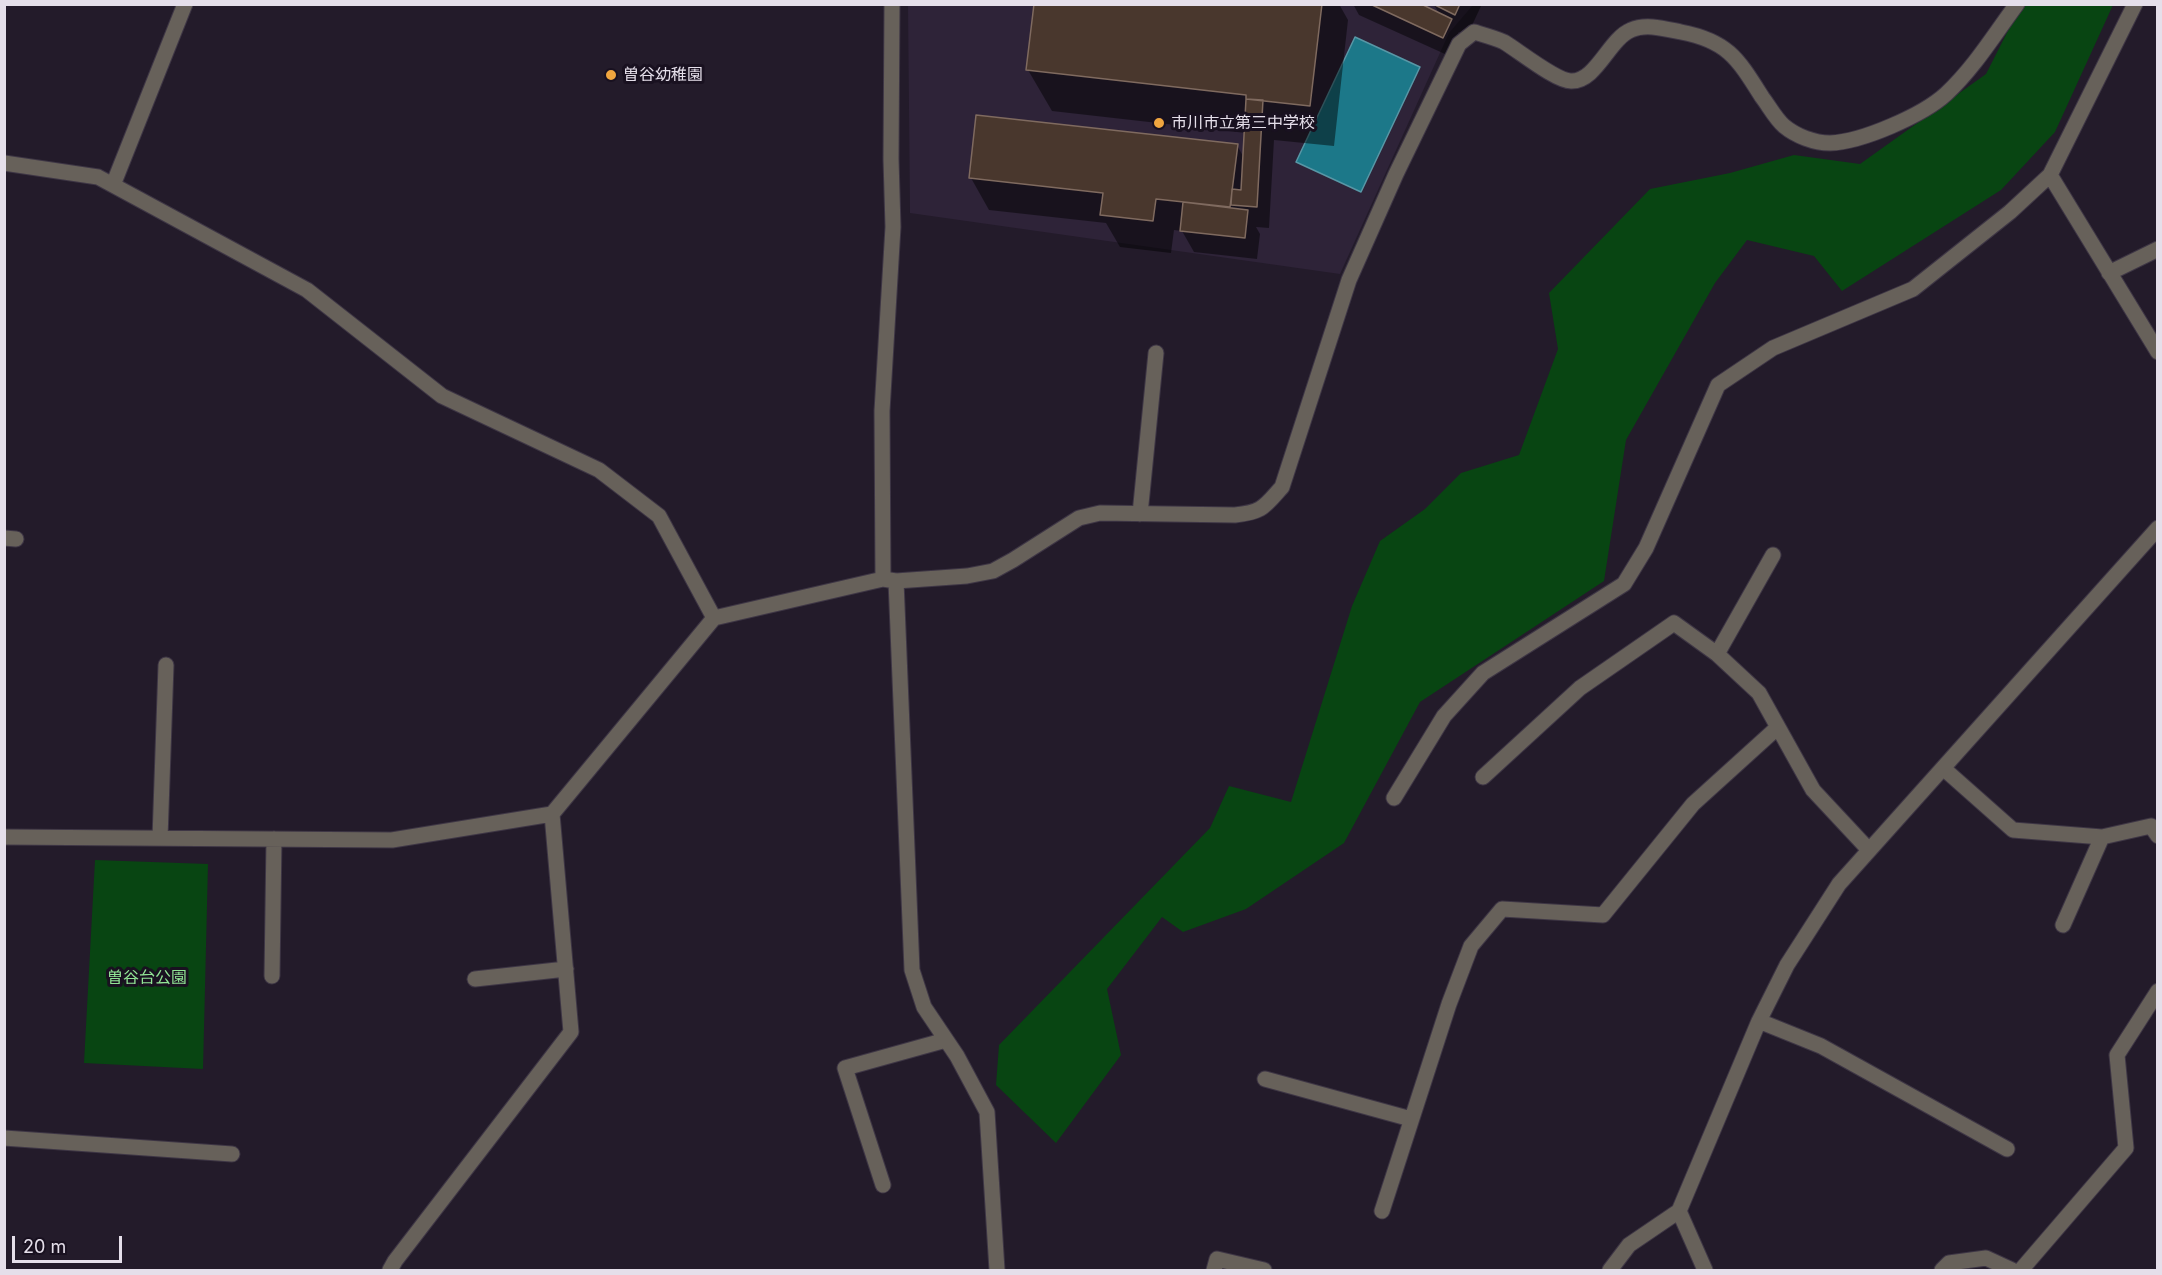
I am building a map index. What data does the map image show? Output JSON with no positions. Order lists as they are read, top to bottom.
{
  "parks": ["曽谷台公園"],
  "places": ["曽谷幼稚園", "市川市立第三中学校"],
  "scale_bar": "20 m"
}
